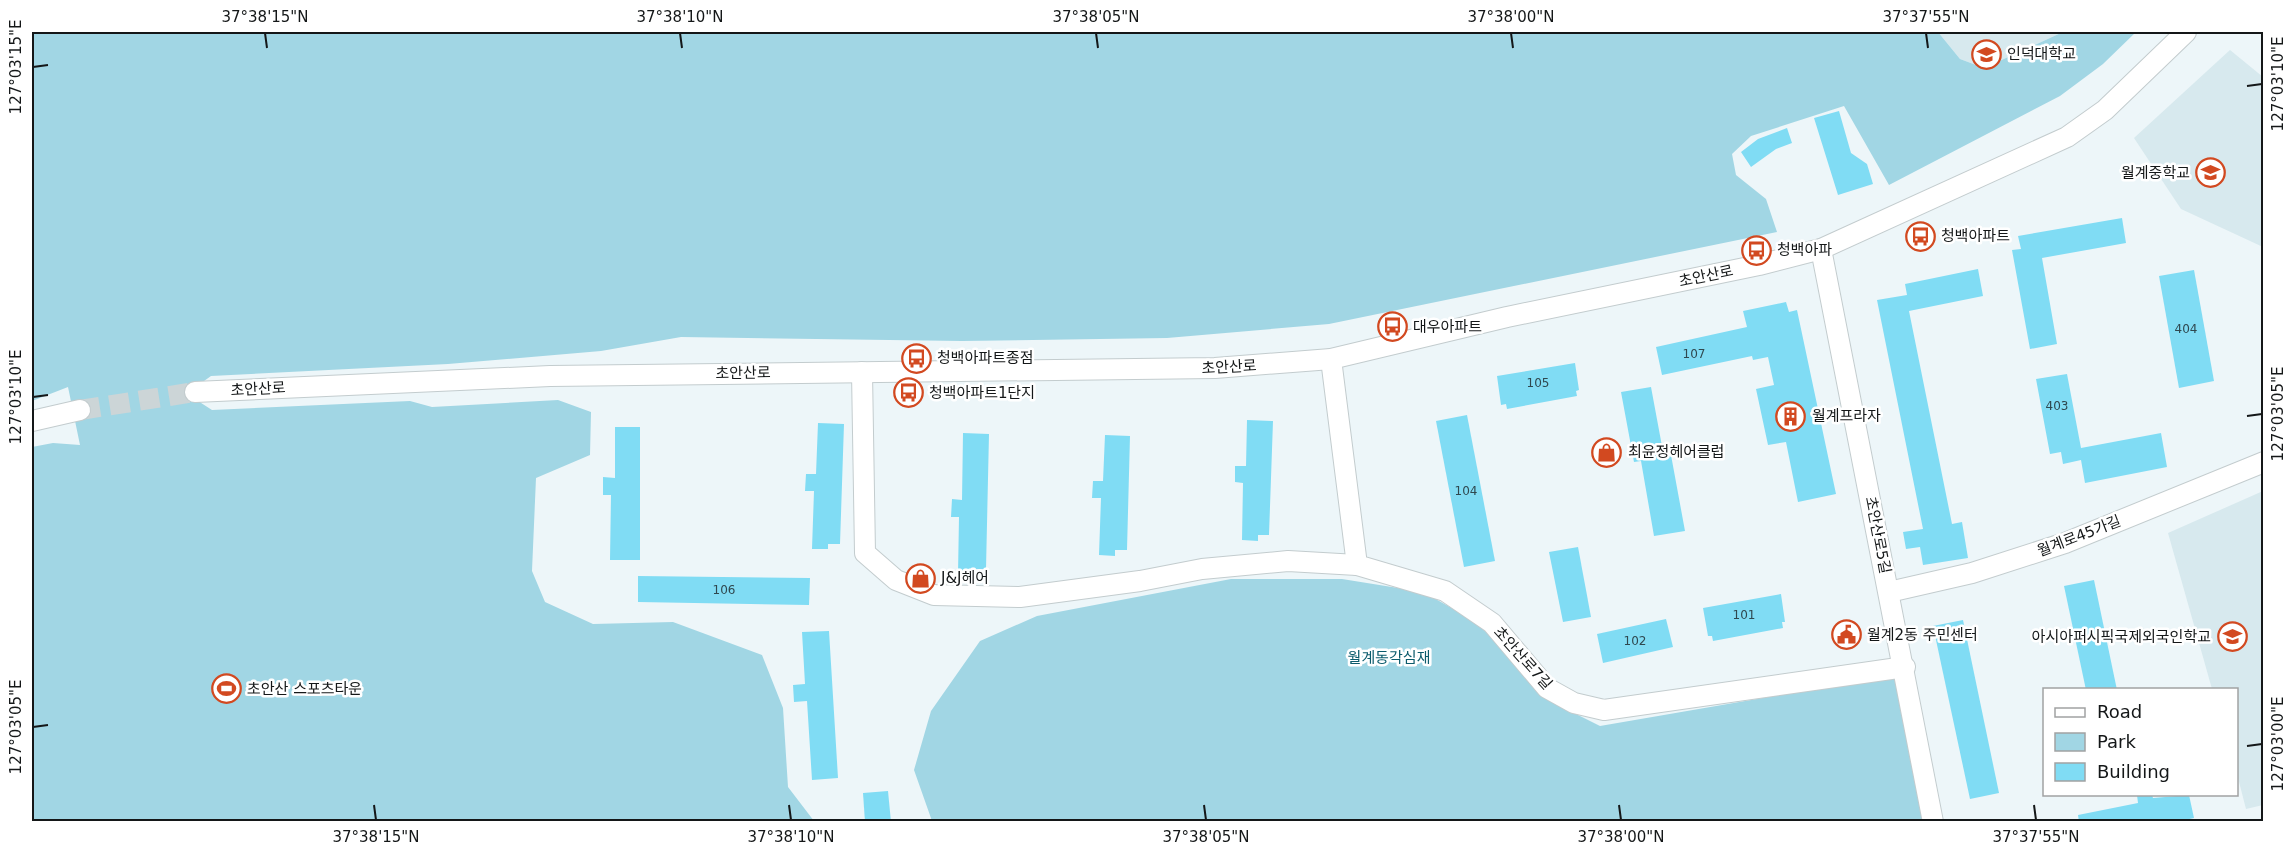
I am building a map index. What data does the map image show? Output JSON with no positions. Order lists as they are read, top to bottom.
{
  "streets": {
    "street": [
      "초안산로",
      "초안산로5길",
      "월계로45가길",
      "초안산로7길"
    ]
  },
  "crossings": [
    ["초안산로", "초안산로5길"],
    ["초안산로", "초안산로7길"],
    ["초안산로5길", "월계로45가길"],
    ["초안산로5길", "초안산로7길"]
  ],
  "parks": ["월계동각심재"],
  "places": {
    "school or university": ["인덕대학교", "월계중학교", "아시아퍼시픽국제외국인학교"],
    "bus stop": [
      "청백아파트",
      "청백아파",
      "대우아파트",
      "청백아파트종점",
      "청백아파트1단지"
    ],
    "building": ["월계프라자"],
    "shop": ["최윤정헤어클럽", "J&J헤어"],
    "public building": ["월계2동 주민센터"],
    "sports": ["초안산 스포츠타운"]
  },
  "house_numbers": [
    "404",
    "107",
    "105",
    "403",
    "104",
    "106",
    "101",
    "102"
  ],
  "legend": ["Road", "Park", "Building"],
  "coordinates": [
    "37°38'15\"N",
    "37°38'10\"N",
    "37°38'05\"N",
    "37°38'00\"N",
    "37°37'55\"N",
    "127°03'15\"E",
    "127°03'10\"E",
    "127°03'05\"E",
    "127°03'00\"E"
  ]
}
